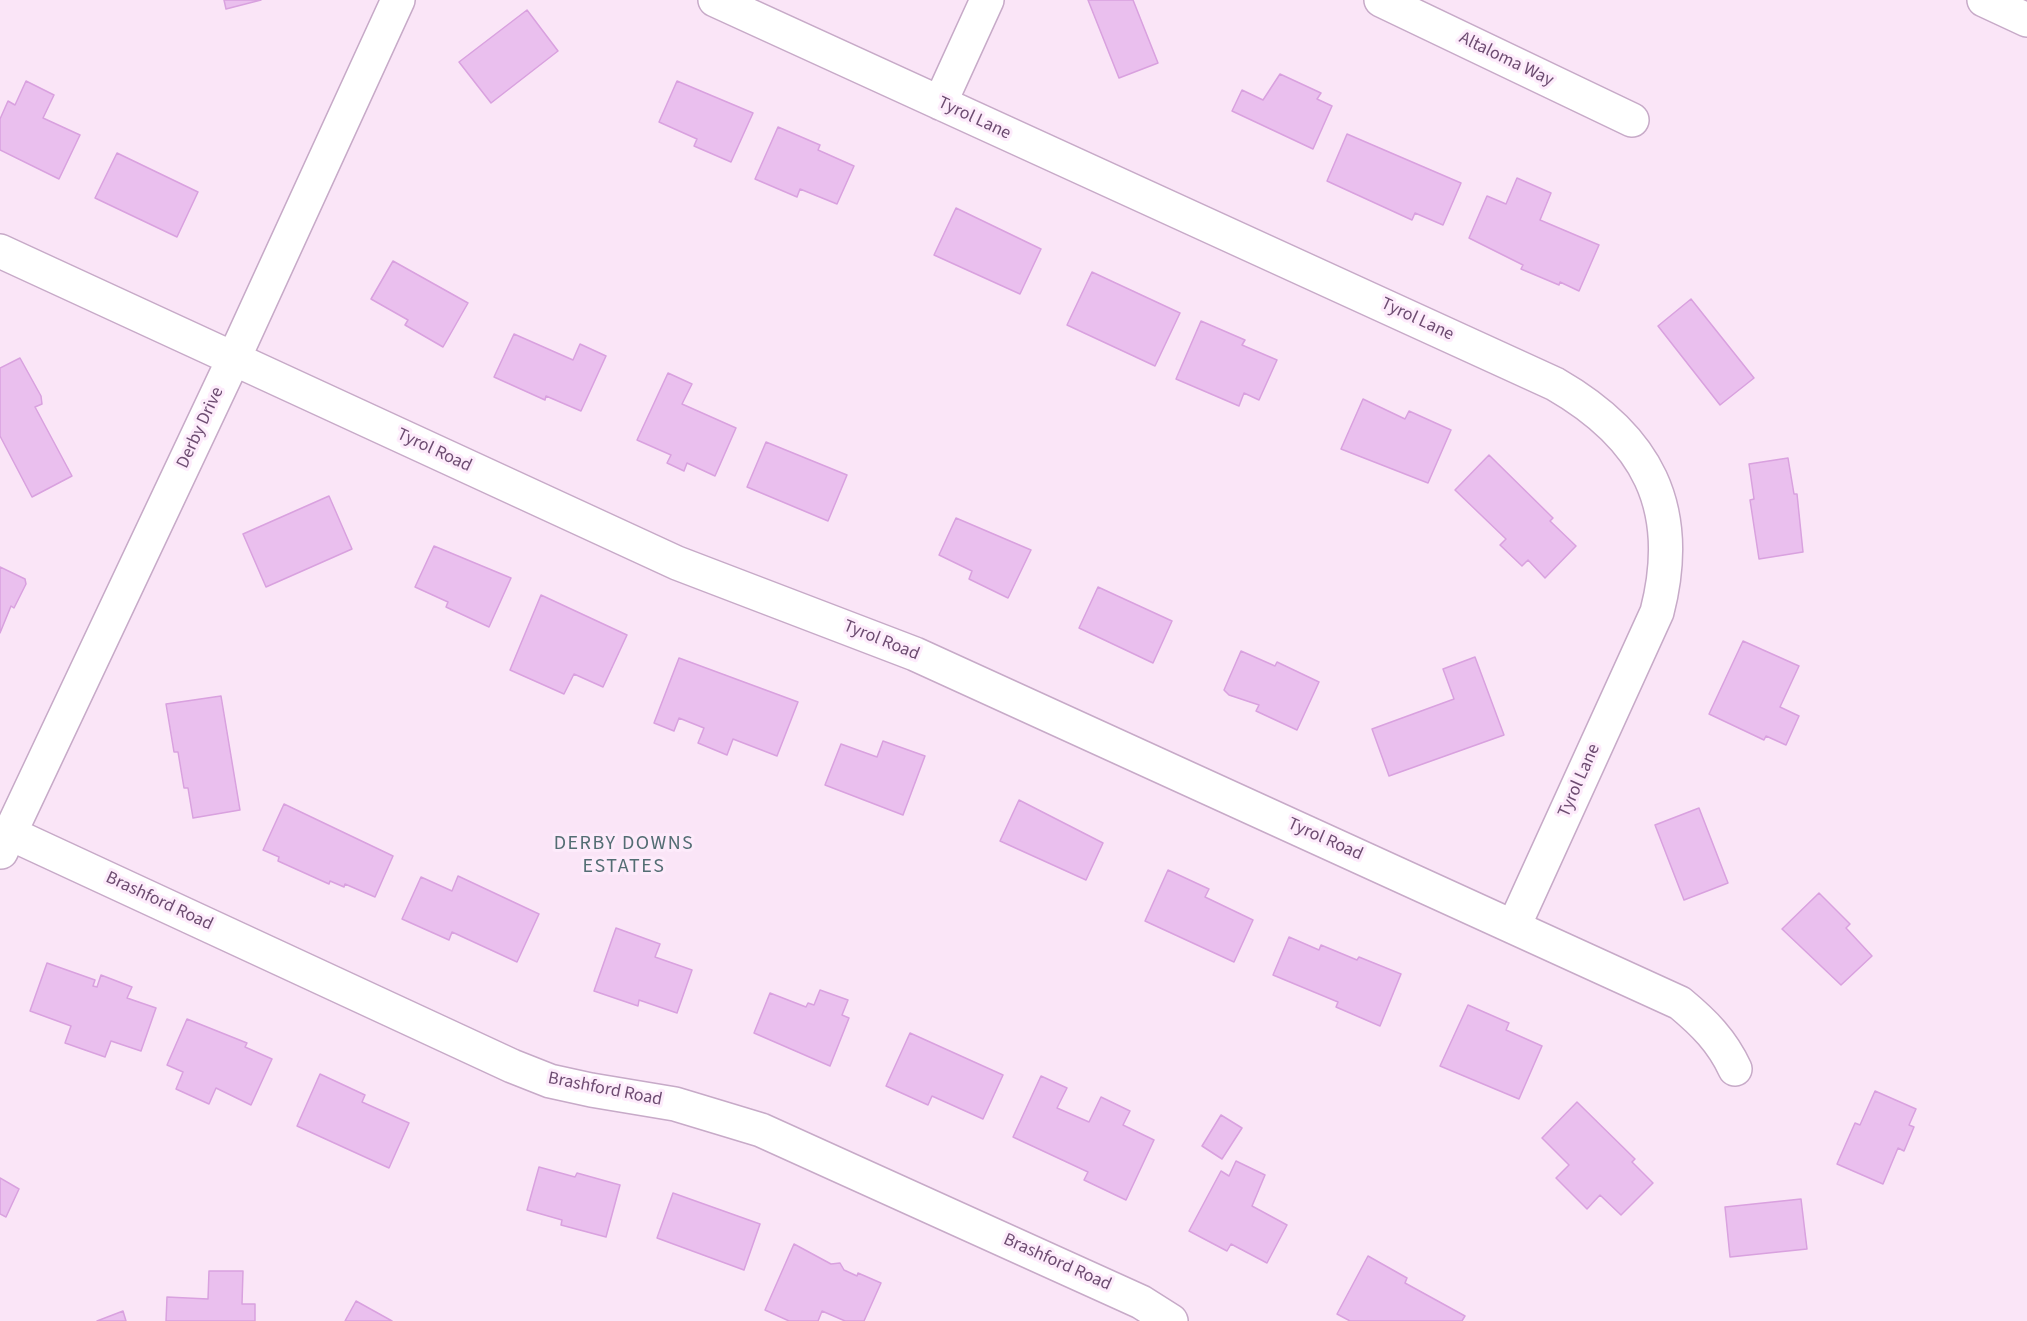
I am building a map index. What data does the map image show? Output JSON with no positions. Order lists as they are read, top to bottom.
{
  "streets": {
    "street": [
      "Altaloma Way",
      "Tyrol Lane",
      "Derby Drive",
      "Tyrol Road",
      "Brashford Road"
    ]
  },
  "crossings": [
    ["Tyrol Lane", "Tyrol Road"],
    ["Derby Drive", "Tyrol Road"],
    ["Derby Drive", "Brashford Road"]
  ],
  "districts": ["DERBY DOWNS ESTATES"]
}
